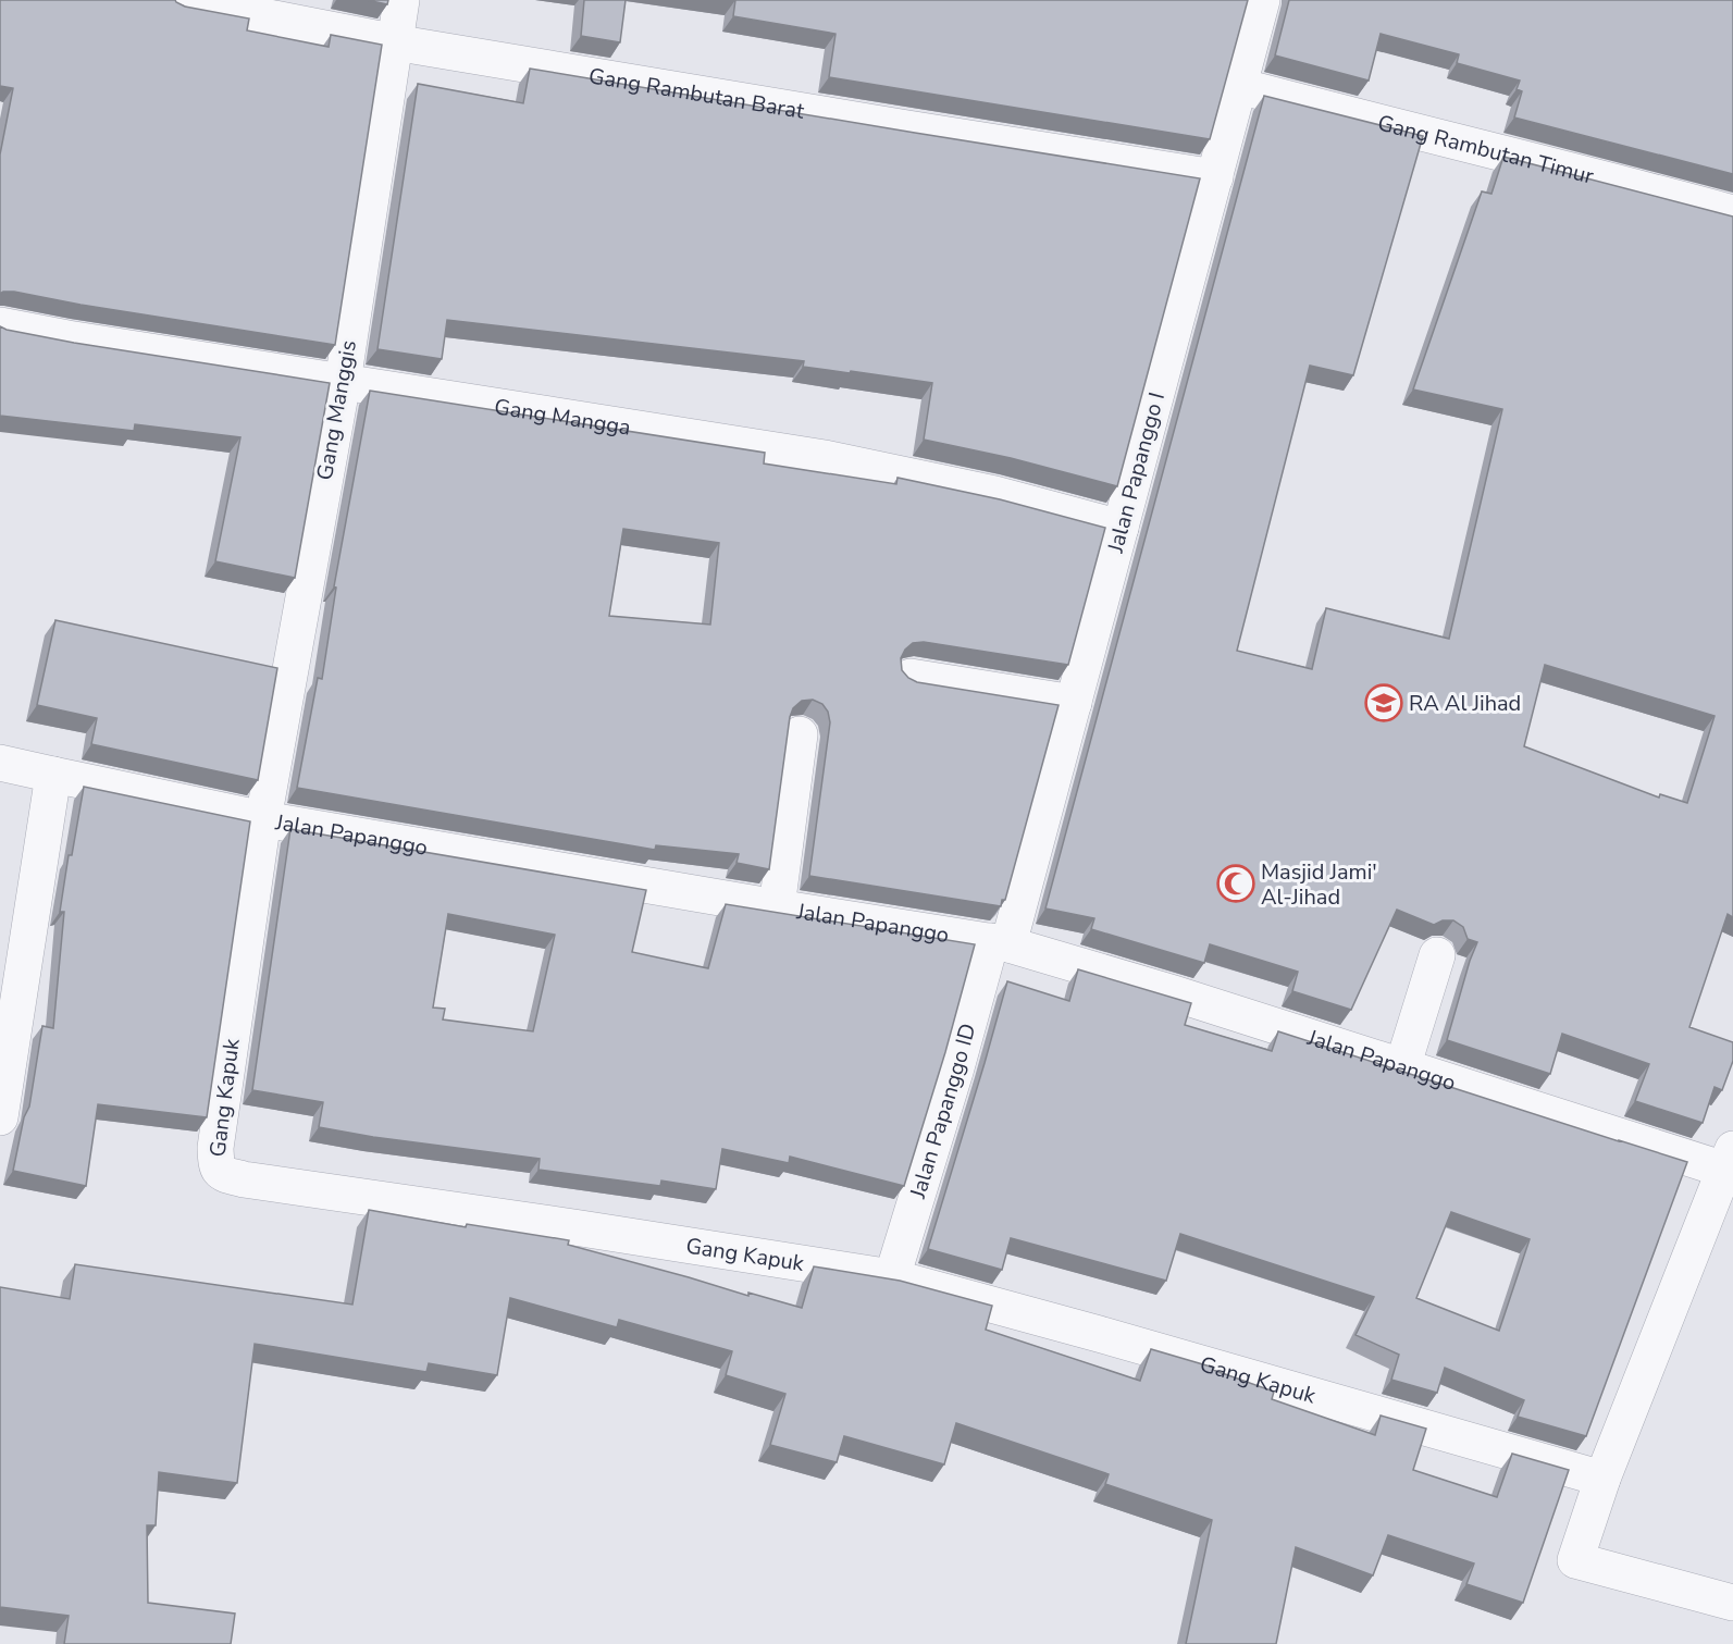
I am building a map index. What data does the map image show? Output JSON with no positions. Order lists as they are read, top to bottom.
{
  "streets": {
    "street": [
      "Gang Rambutan Barat",
      "Gang Rambutan Timur",
      "Gang Manggis",
      "Gang Mangga",
      "Jalan Papanggo I",
      "Jalan Papanggo",
      "Gang Kapuk",
      "Jalan Papanggo ID"
    ]
  },
  "crossings": [
    ["Gang Rambutan Barat", "Gang Manggis"],
    ["Gang Rambutan Barat", "Jalan Papanggo I"],
    ["Gang Rambutan Timur", "Jalan Papanggo I"],
    ["Gang Manggis", "Gang Mangga"],
    ["Gang Manggis", "Jalan Papanggo"],
    ["Gang Manggis", "Gang Kapuk"],
    ["Gang Mangga", "Jalan Papanggo I"],
    ["Jalan Papanggo I", "Jalan Papanggo"],
    ["Jalan Papanggo I", "Jalan Papanggo ID"],
    ["Jalan Papanggo", "Gang Kapuk"],
    ["Jalan Papanggo", "Jalan Papanggo ID"],
    ["Gang Kapuk", "Jalan Papanggo ID"]
  ],
  "places": {
    "school or university": ["RA Al Jihad"],
    "mosque": ["Masjid Jami' Al-Jihad"]
  }
}
